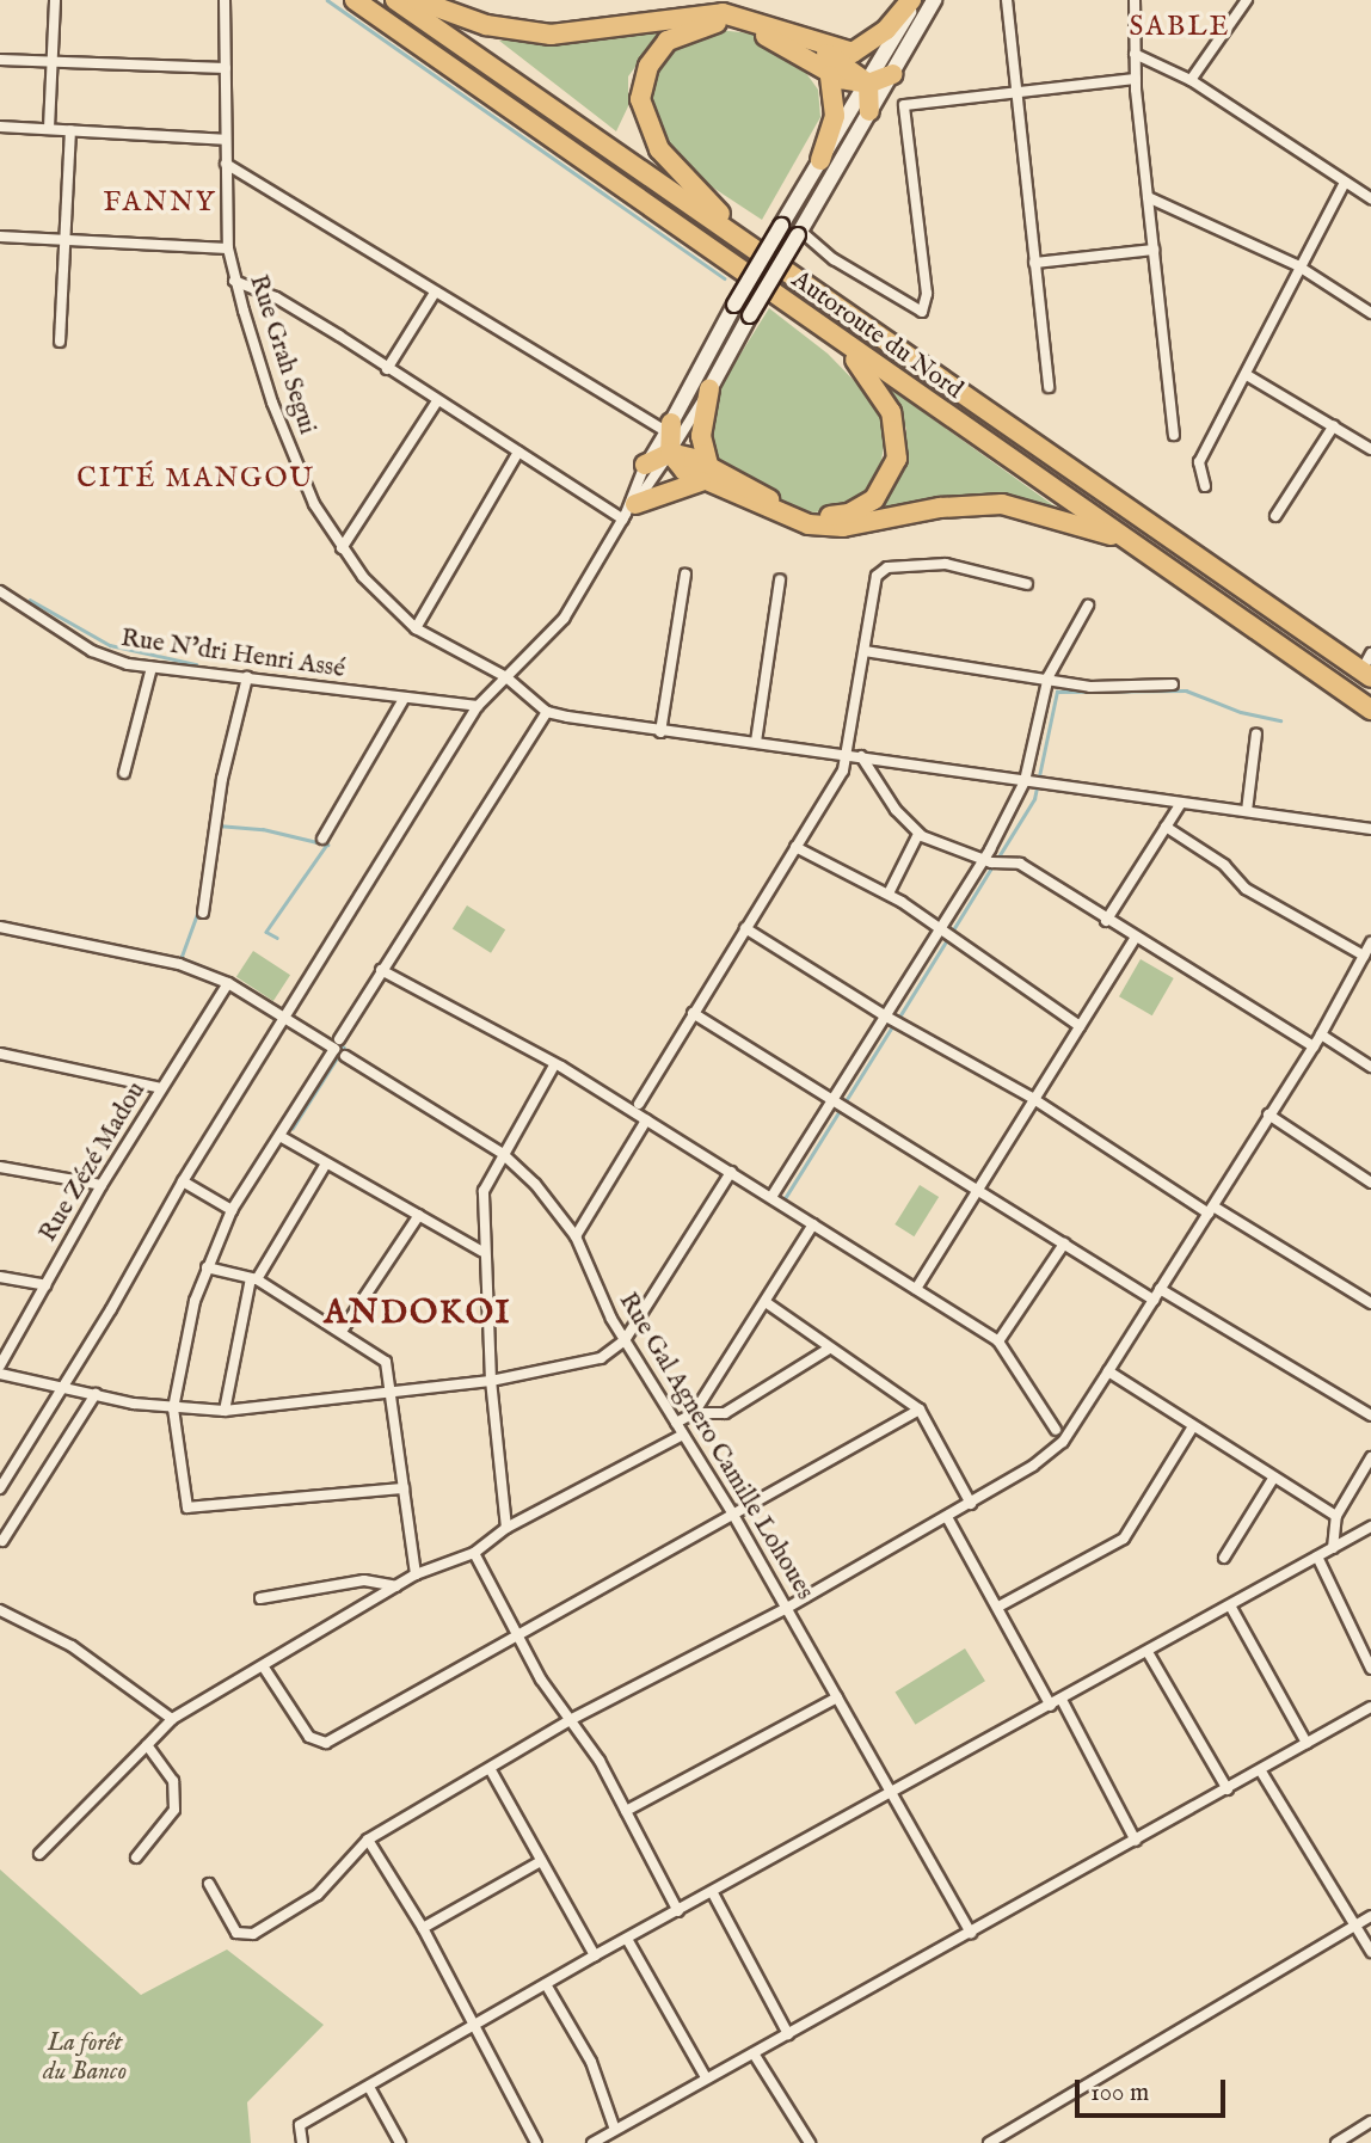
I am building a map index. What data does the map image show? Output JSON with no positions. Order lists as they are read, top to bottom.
{
  "streets": {
    "highway": ["Autoroute du Nord"],
    "street": [
      "Rue Grah Segui",
      "Rue N’dri Henri Assé",
      "Rue Zézé Madou",
      "Rue Gal Agnero Camille Lohoues"
    ]
  },
  "districts": [
    "SABLE",
    "FANNY",
    "CITÉ MANGOU",
    "ANDOKOI"
  ],
  "parks": ["La forêt du Banco"],
  "scale_bar": "100 m"
}
